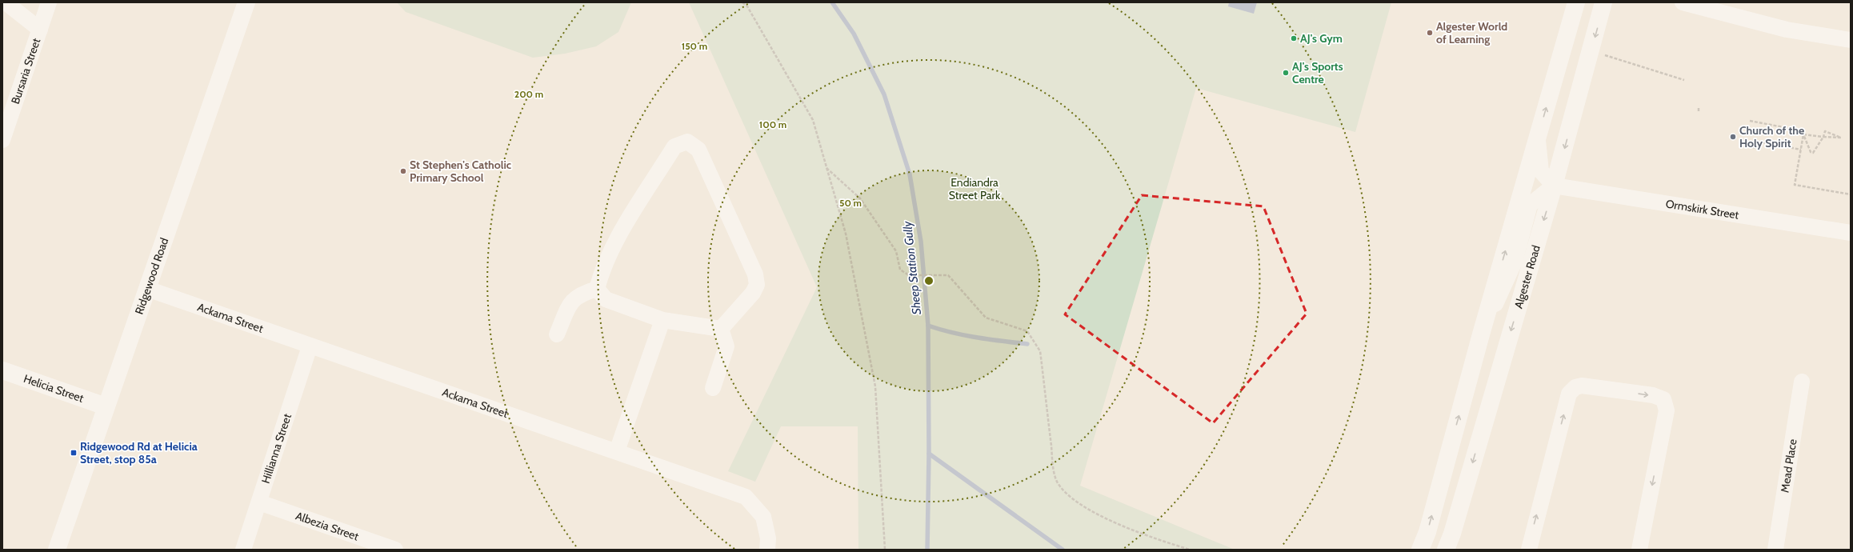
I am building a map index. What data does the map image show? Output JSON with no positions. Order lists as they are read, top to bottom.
{
  "streets": {
    "main road": ["Ridgewood Road", "Algester Road", "Helicia Street"],
    "street": [
      "Bursaria Street",
      "Ormskirk Street",
      "Ackama Street",
      "Hillianna Street",
      "Mead Place",
      "Albezia Street"
    ]
  },
  "crossings": [
    ["Ormskirk Street", "Algester Road"],
    ["Ridgewood Road", "Ackama Street"],
    ["Ridgewood Road", "Helicia Street"],
    ["Ackama Street", "Hillianna Street"],
    ["Hillianna Street", "Albezia Street"]
  ],
  "water": ["Sheep Station Gully"],
  "parks": ["Endiandra Street Park"],
  "places": {
    "other": [
      "Algester World of Learning",
      "AJ's Gym",
      "AJ's Sports Centre",
      "Church of the Holy Spirit",
      "St Stephen's Catholic Primary School"
    ],
    "transit": ["Ridgewood Rd at Helicia Street, stop 85a"]
  },
  "rings": [
    "150 m",
    "200 m",
    "100 m",
    "50 m"
  ]
}
